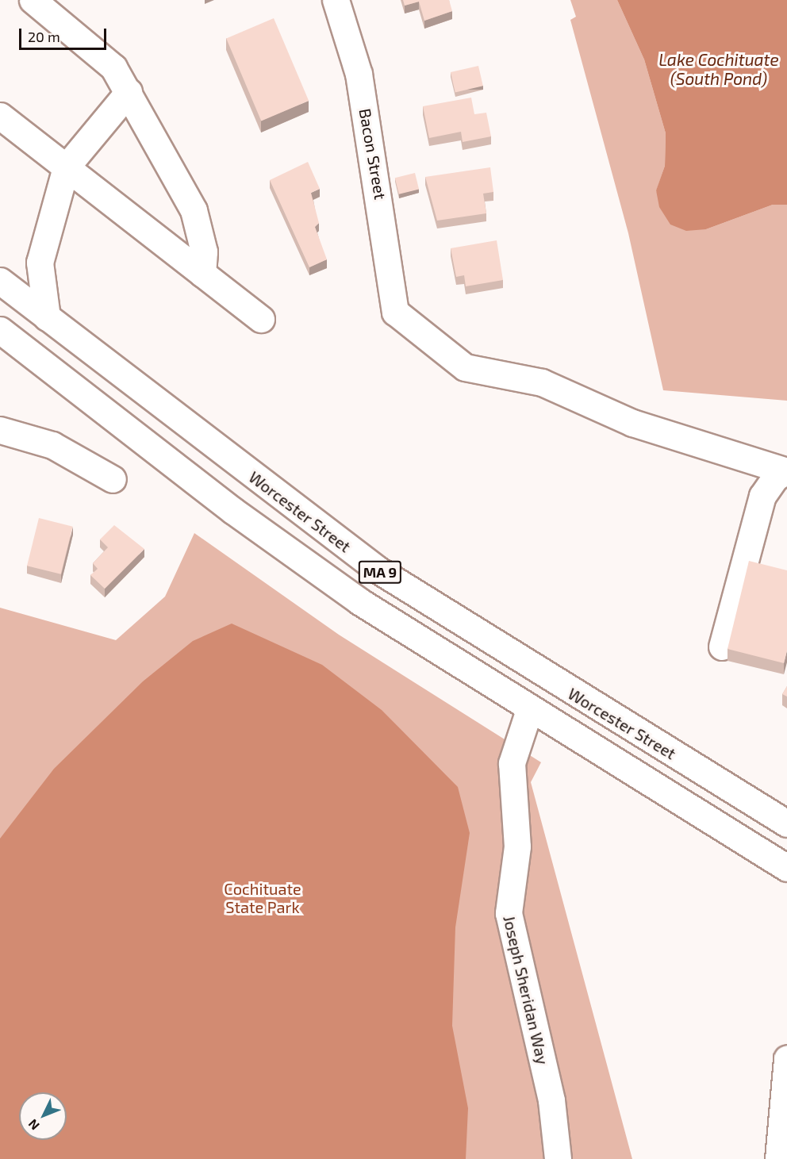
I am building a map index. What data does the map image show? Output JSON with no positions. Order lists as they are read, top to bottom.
{
  "streets": {
    "main road": [
      "Bacon Street",
      "Worcester Street",
      "MA 9",
      "Joseph Sheridan Way"
    ]
  },
  "crossings": [
    ["MA 9", "Joseph Sheridan Way"]
  ],
  "water": ["Lake Cochituate (South Pond)"],
  "parks": ["Cochituate State Park"],
  "scale_bar": "20 m",
  "north": "bottom left"
}
